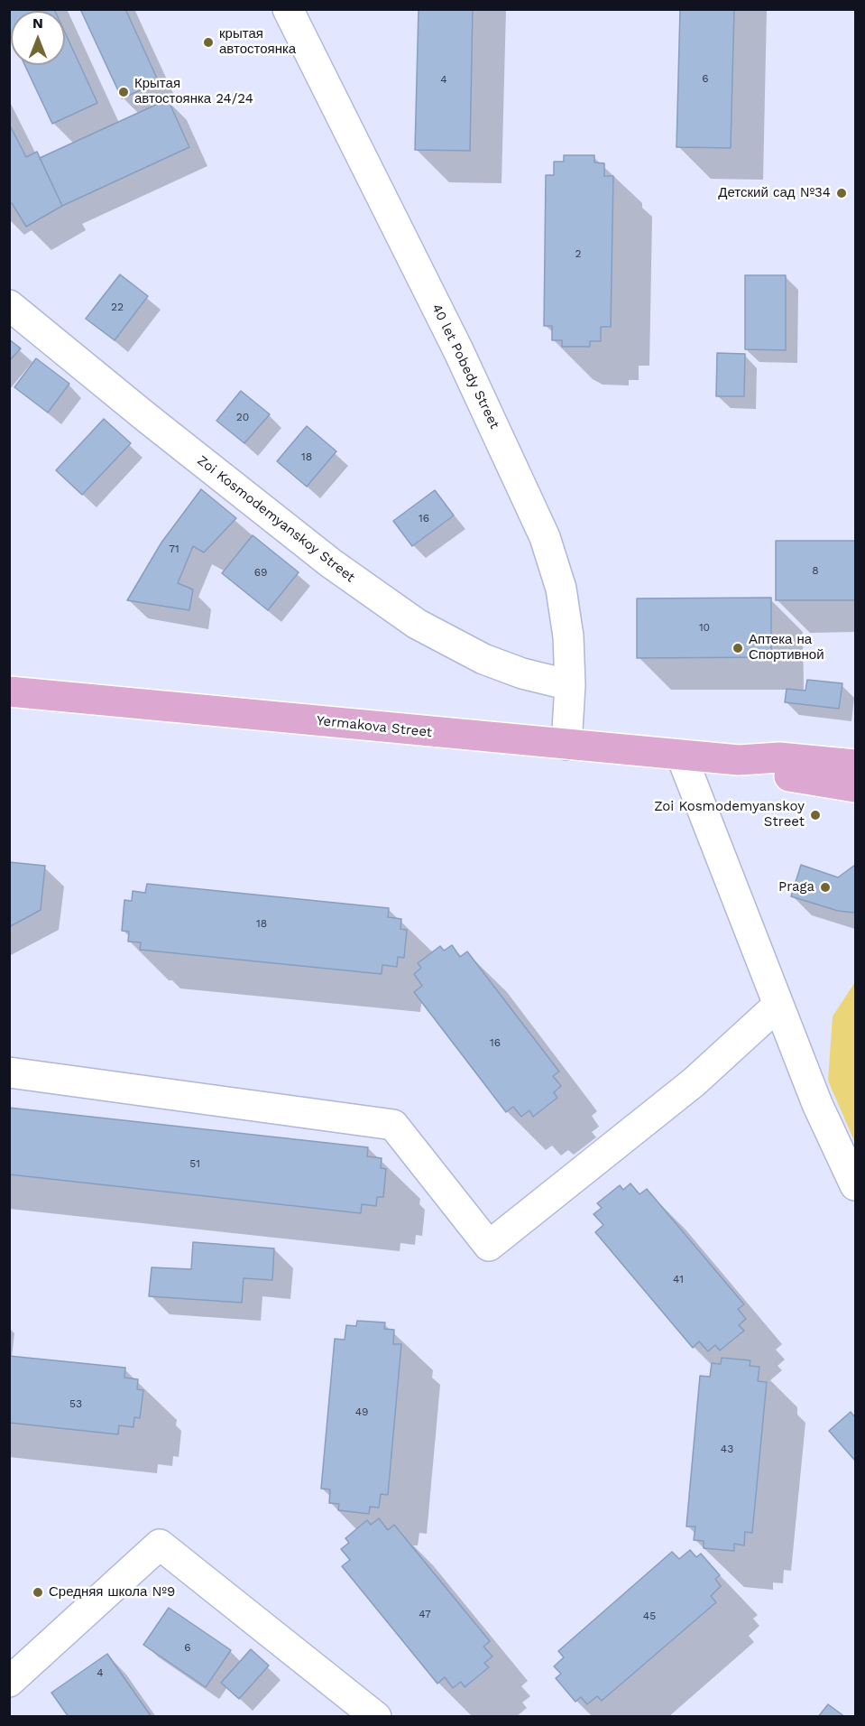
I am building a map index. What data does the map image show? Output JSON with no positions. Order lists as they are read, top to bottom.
{
  "streets": {
    "main road": ["Yermakova Street"],
    "street": ["40 let Pobedy Street", "Zoi Kosmodemyanskoy Street"]
  },
  "crossings": [
    ["40 let Pobedy Street", "Zoi Kosmodemyanskoy Street"],
    ["40 let Pobedy Street", "Yermakova Street"]
  ],
  "places": [
    "крытая автостоянка",
    "Крытая автостоянка 24/24",
    "Детский сад №34",
    "Аптека на Спортивной",
    "Zoi Kosmodemyanskoy Street",
    "Praga",
    "Средняя школа №9"
  ],
  "house_numbers": [
    "6",
    "4",
    "2",
    "22",
    "20",
    "18",
    "16",
    "71",
    "8",
    "69",
    "10",
    "18",
    "16",
    "51",
    "41",
    "53",
    "49",
    "43",
    "47",
    "45",
    "6",
    "4"
  ],
  "north": "top"
}
